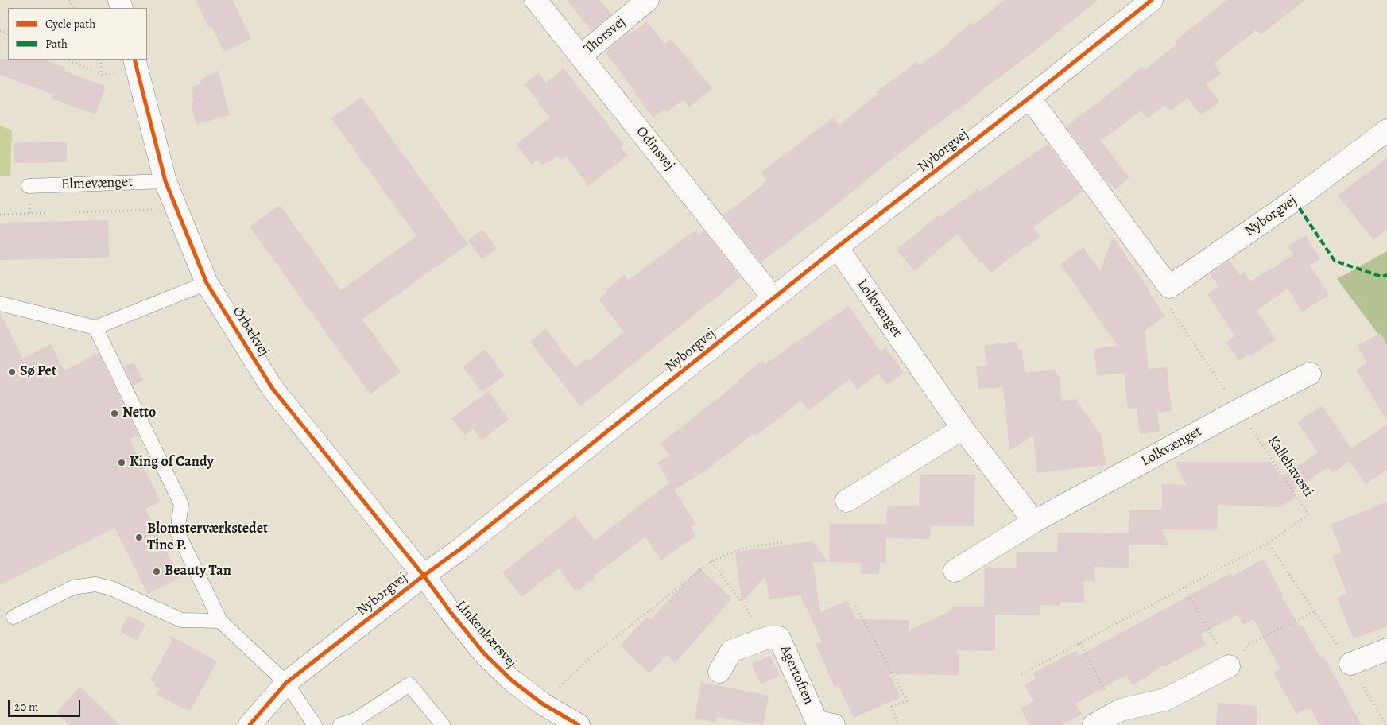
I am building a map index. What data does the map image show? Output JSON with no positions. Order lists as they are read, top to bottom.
{
  "streets": {
    "street": [
      "Thorsvej",
      "Odinsvej",
      "Nyborgvej",
      "Lolkvænget",
      "Ørbækvej",
      "Linkenkærsvej",
      "Agertoften"
    ],
    "lane": ["Elmevænget"],
    "path": ["Kallehavesti"]
  },
  "crossings": [
    ["Thorsvej", "Odinsvej"],
    ["Odinsvej", "Nyborgvej"],
    ["Nyborgvej", "Lolkvænget"],
    ["Nyborgvej", "Ørbækvej"],
    ["Nyborgvej", "Kallehavesti"],
    ["Nyborgvej", "Linkenkærsvej"],
    ["Elmevænget", "Ørbækvej"],
    ["Lolkvænget", "Kallehavesti"],
    ["Ørbækvej", "Linkenkærsvej"]
  ],
  "places": [
    "Sø Pet",
    "Netto",
    "King of Candy",
    "Blomsterværkstedet Tine P.",
    "Beauty Tan"
  ],
  "legend": ["Cycle path", "Path"],
  "scale_bar": "20 m"
}
